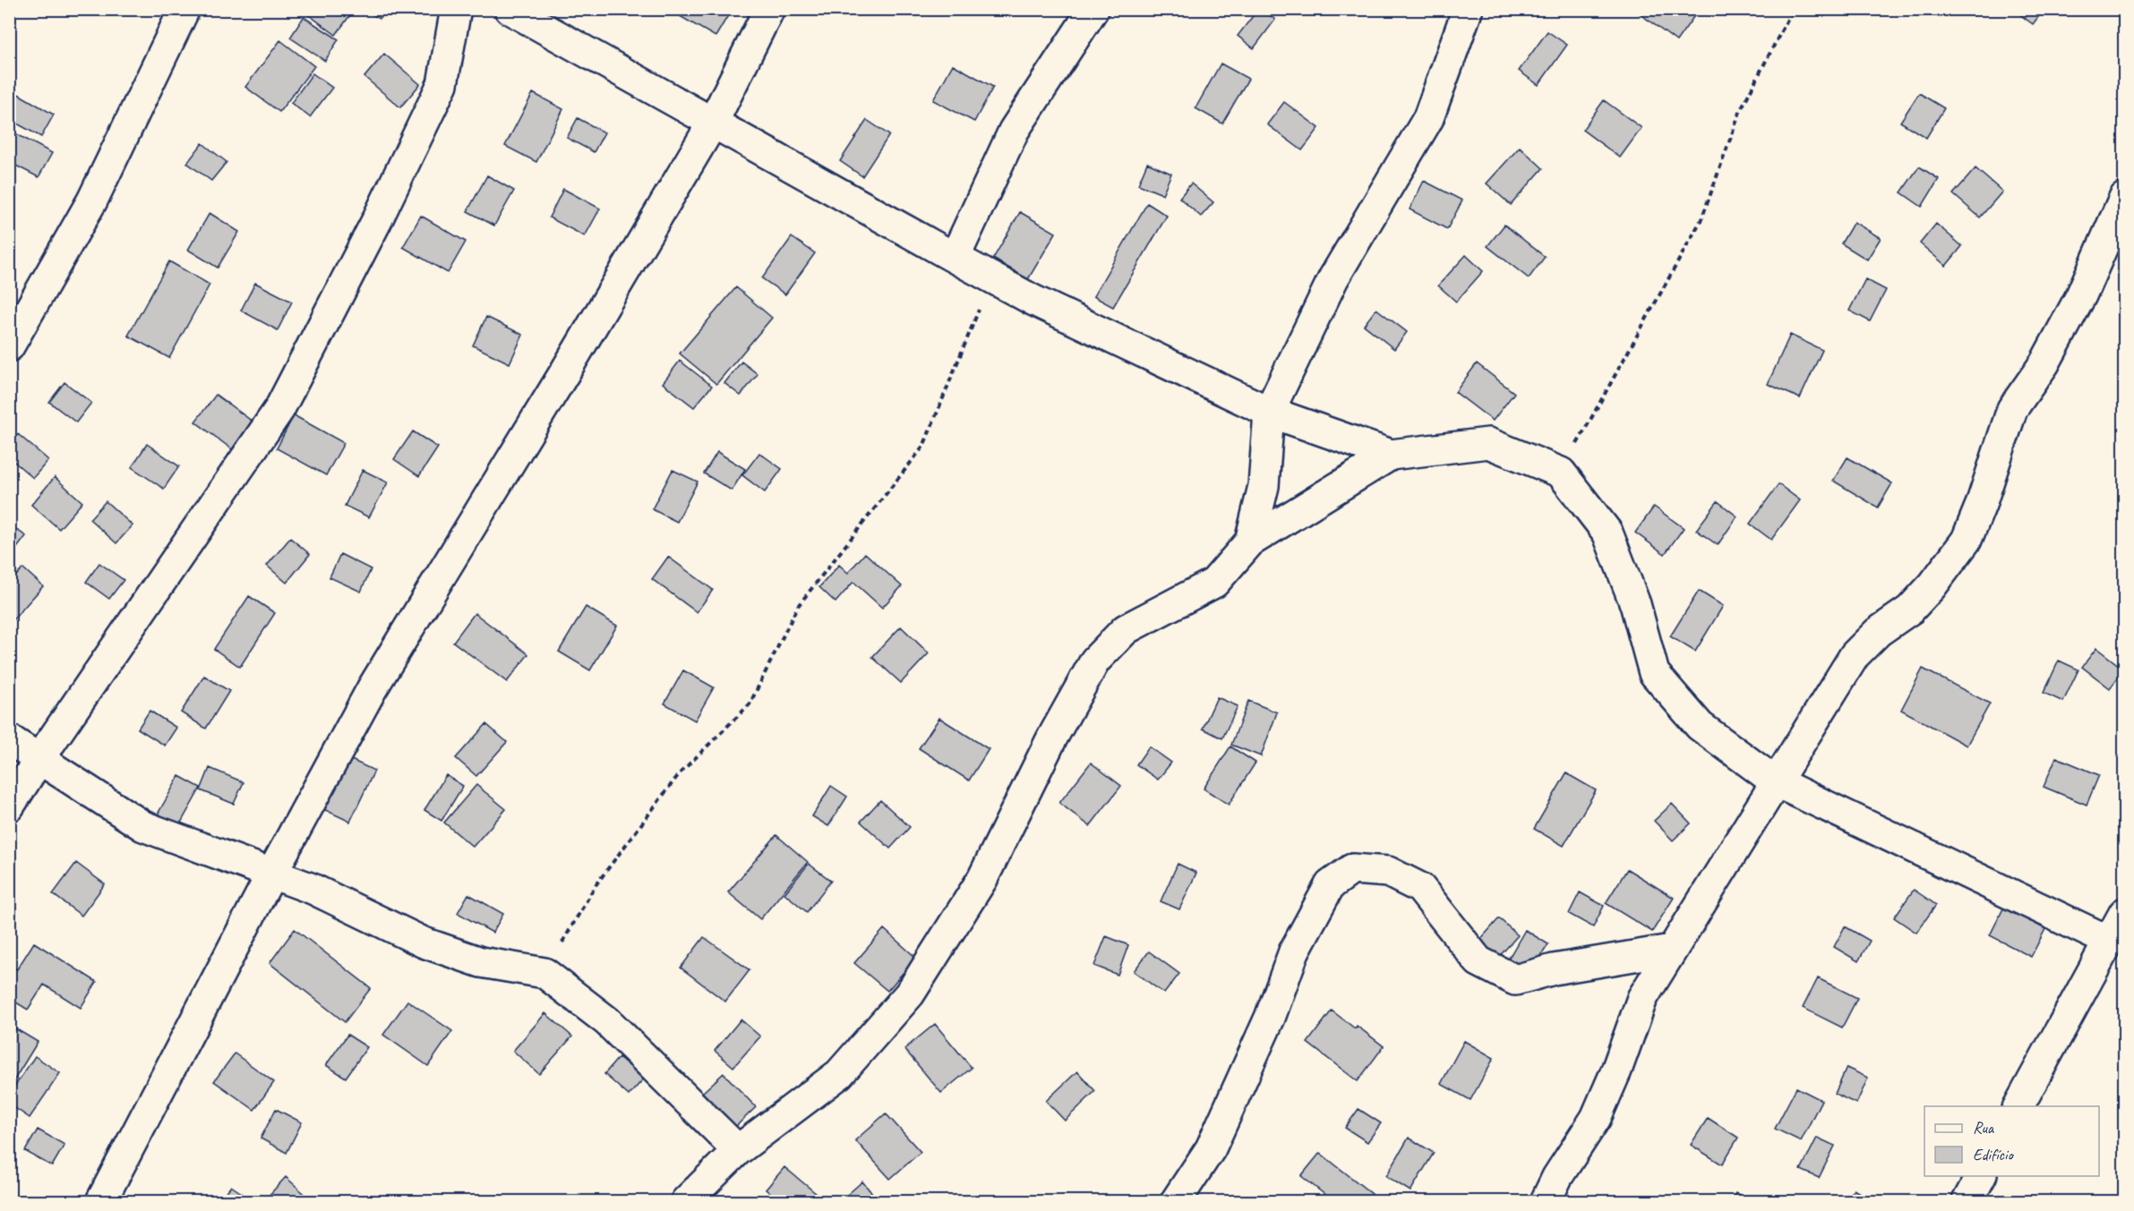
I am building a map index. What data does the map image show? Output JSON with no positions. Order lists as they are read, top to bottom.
{
  "legend": ["Rua", "Edifício"]
}
